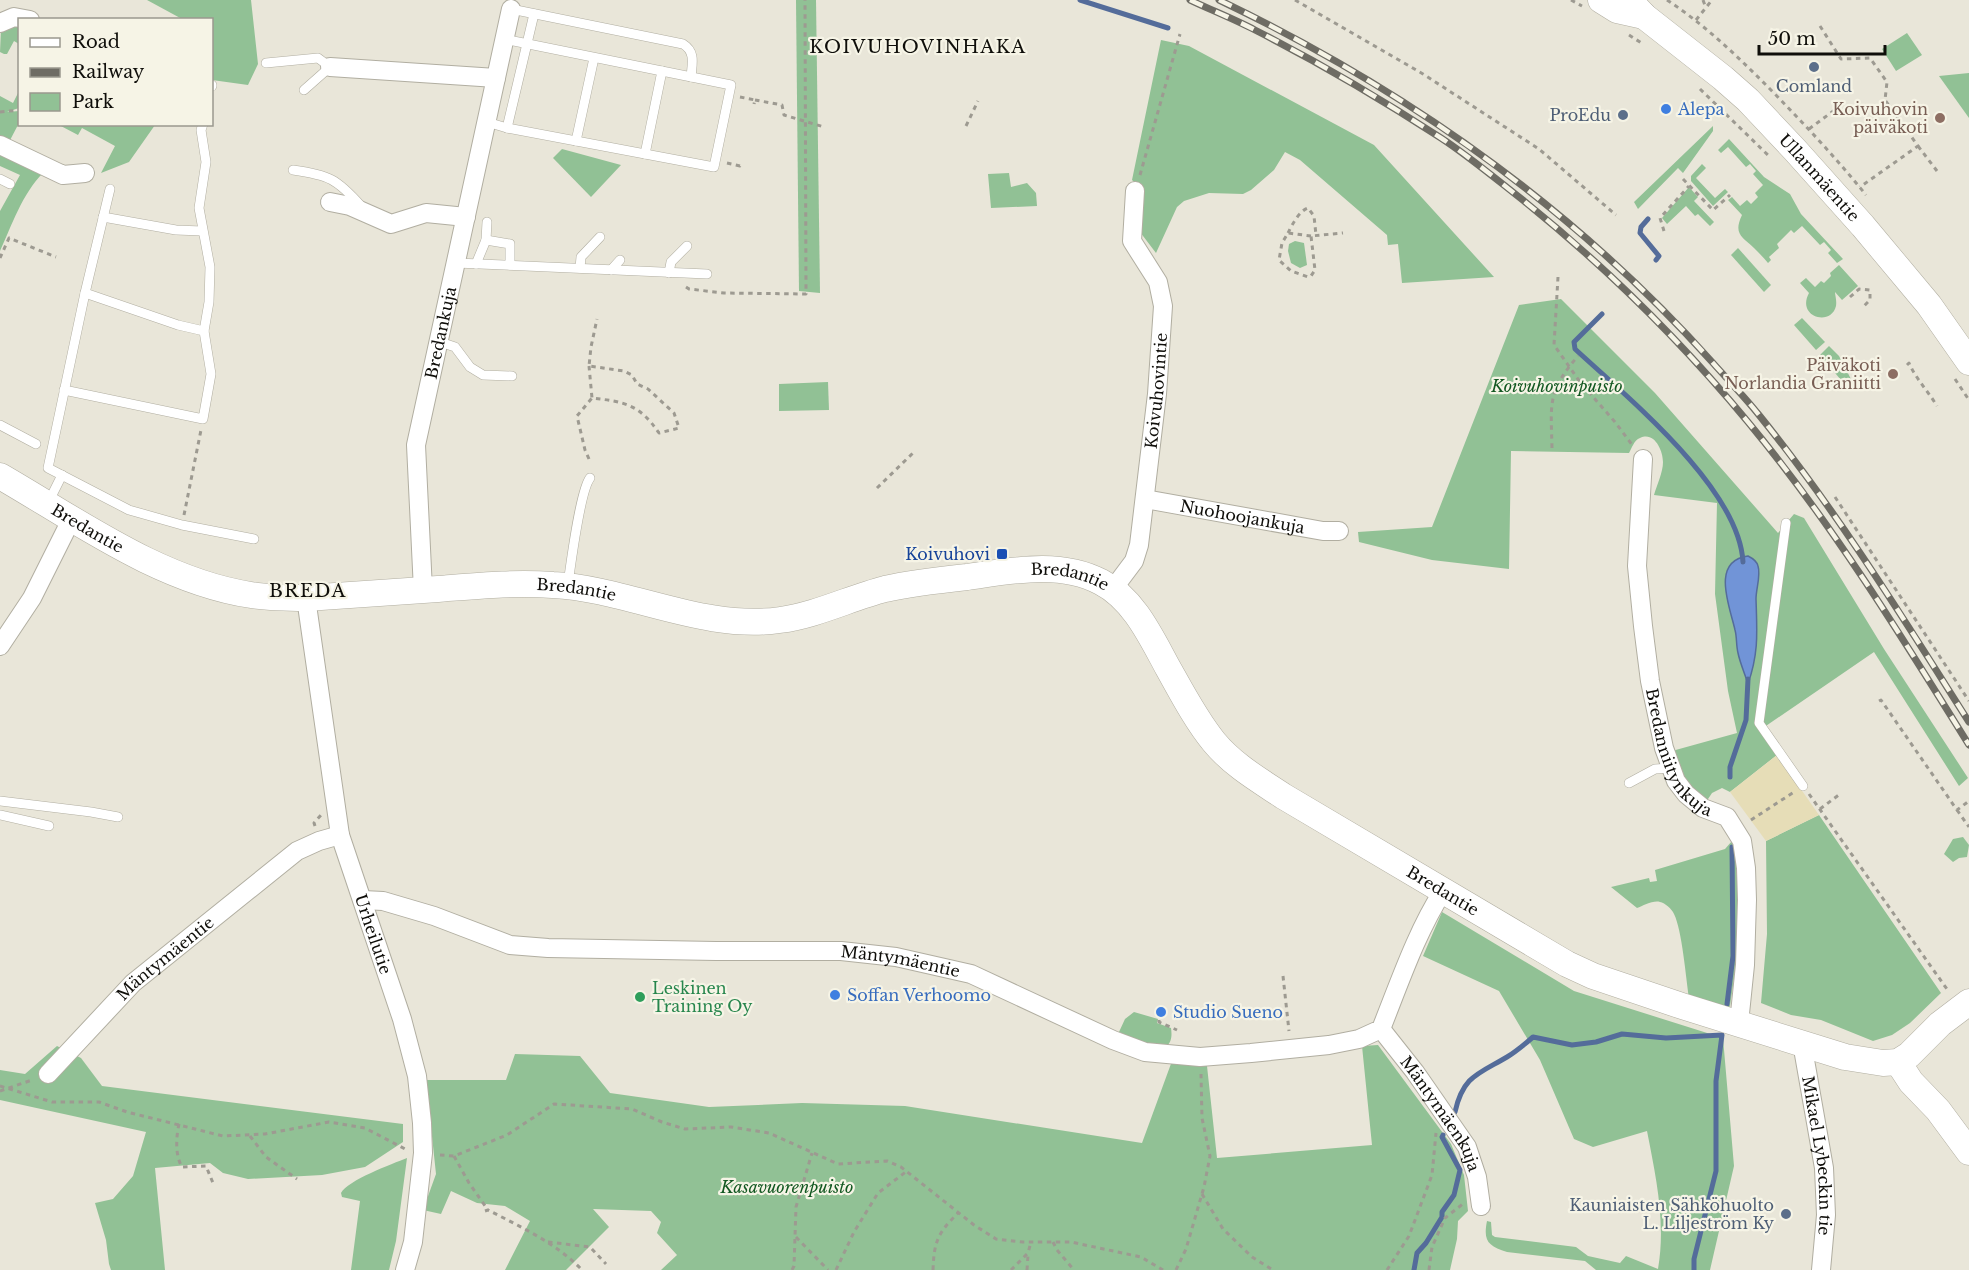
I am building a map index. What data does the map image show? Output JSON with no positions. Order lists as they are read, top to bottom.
{
  "streets": {
    "street": [
      "Ullanmäentie",
      "Bredankuja",
      "Koivuhovintie",
      "Nuohoojankuja",
      "Bredantie",
      "Bredanniitynkuja",
      "Urheilutie",
      "Mäntymäentie",
      "Mäntymäenkuja",
      "Mikael Lybeckin tie"
    ]
  },
  "crossings": [
    ["Bredankuja", "Bredantie"],
    ["Koivuhovintie", "Nuohoojankuja"],
    ["Koivuhovintie", "Bredantie"],
    ["Bredantie", "Bredanniitynkuja"],
    ["Bredantie", "Urheilutie"],
    ["Bredantie", "Mikael Lybeckin tie"],
    ["Urheilutie", "Mäntymäentie"],
    ["Mäntymäentie", "Mäntymäenkuja"]
  ],
  "districts": ["KOIVUHOVINHAKA", "BREDA"],
  "parks": ["Koivuhovinpuisto", "Kasavuorenpuisto"],
  "places": {
    "other": [
      "Comland",
      "Alepa",
      "ProEdu",
      "Koivuhovin päiväkoti",
      "Päiväkoti Norlandia Graniitti",
      "Soffan Verhoomo",
      "Leskinen Training Oy",
      "Studio Sueno",
      "Kauniaisten Sähköhuolto L. Liljeström Ky"
    ],
    "transit": ["Koivuhovi"]
  },
  "legend": ["Road", "Railway", "Park"],
  "scale_bar": "50 m"
}
